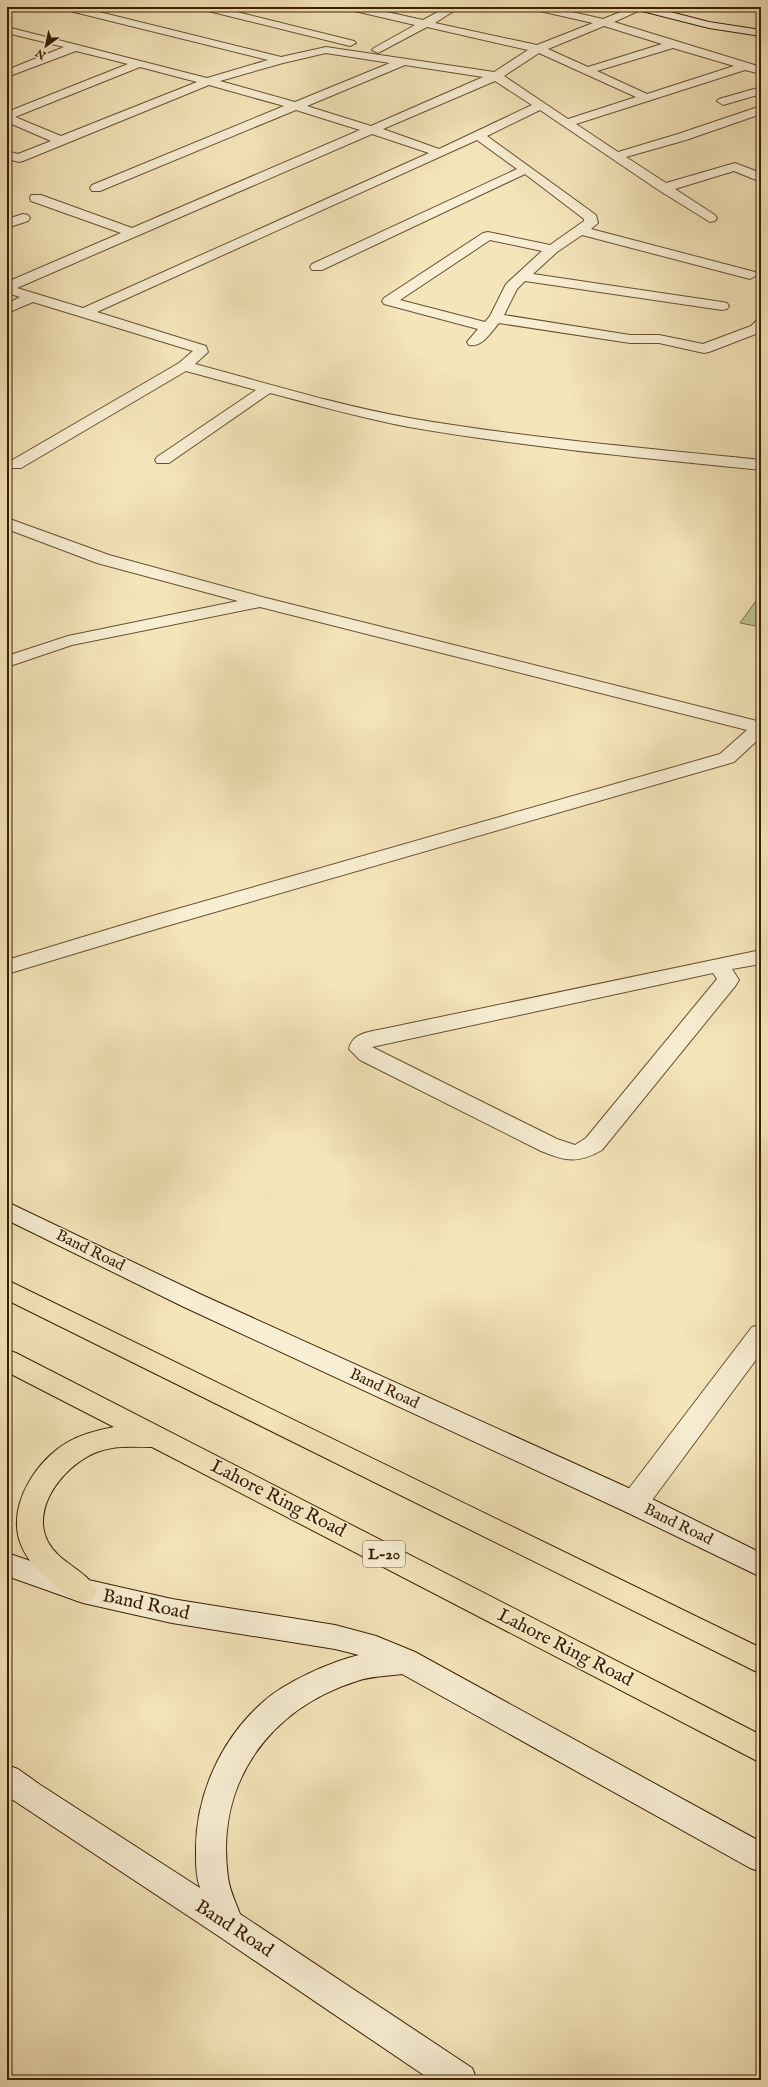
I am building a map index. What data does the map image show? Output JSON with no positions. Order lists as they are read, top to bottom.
{
  "streets": {
    "highway": ["Lahore Ring Road", "L-20"],
    "street": ["Band Road"]
  },
  "north": "bottom left"
}
